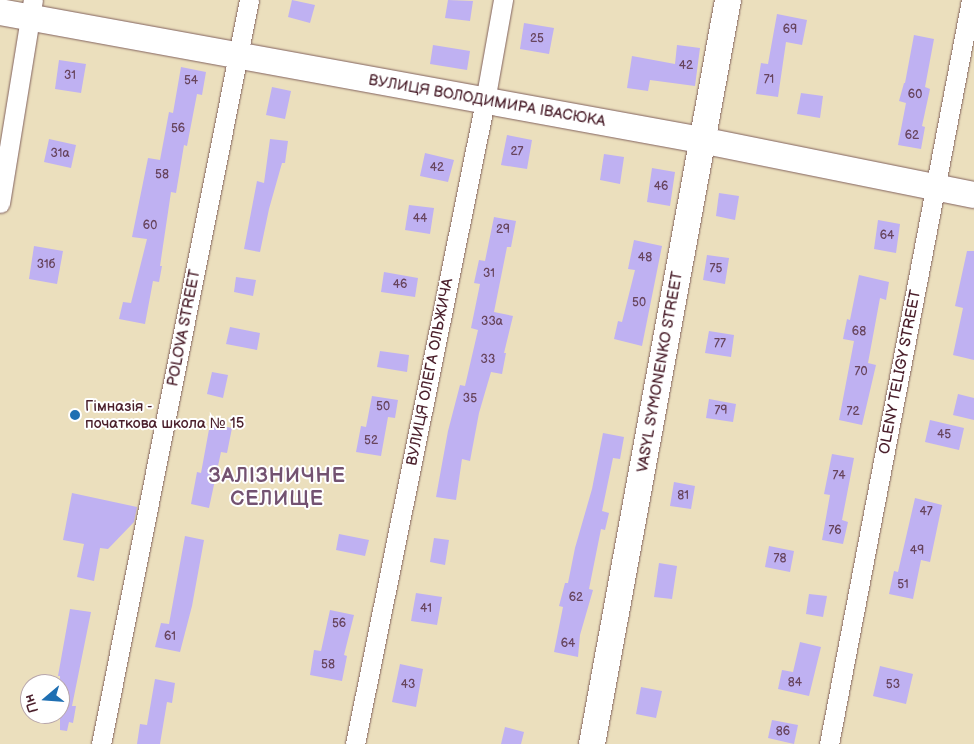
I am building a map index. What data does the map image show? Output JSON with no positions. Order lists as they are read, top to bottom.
{
  "streets": {
    "street": [
      "ВУЛИЦЯ ВОЛОДИМИРА ІВАСЮКА",
      "POLOVA STREET",
      "ВУЛИЦЯ ОЛЕГА ОЛЬЖИЧА",
      "VASYL SYMONENKO STREET",
      "OLENY TELIGY STREET"
    ]
  },
  "crossings": [
    ["ВУЛИЦЯ ВОЛОДИМИРА ІВАСЮКА", "POLOVA STREET"],
    ["ВУЛИЦЯ ВОЛОДИМИРА ІВАСЮКА", "ВУЛИЦЯ ОЛЕГА ОЛЬЖИЧА"],
    ["ВУЛИЦЯ ВОЛОДИМИРА ІВАСЮКА", "VASYL SYMONENKO STREET"],
    ["ВУЛИЦЯ ВОЛОДИМИРА ІВАСЮКА", "OLENY TELIGY STREET"]
  ],
  "districts": ["ЗАЛІЗНИЧНЕ СЕЛИЩЕ"],
  "places": ["Гімназія - початкова школа № 15"],
  "house_numbers": [
    "69",
    "25",
    "42",
    "31",
    "71",
    "54",
    "60",
    "56",
    "62",
    "27",
    "31а",
    "42",
    "58",
    "46",
    "44",
    "60",
    "29",
    "64",
    "48",
    "31б",
    "75",
    "31",
    "46",
    "50",
    "33а",
    "68",
    "77",
    "33",
    "70",
    "35",
    "50",
    "79",
    "72",
    "45",
    "52",
    "74",
    "81",
    "47",
    "76",
    "49",
    "78",
    "51",
    "62",
    "41",
    "56",
    "61",
    "64",
    "58",
    "84",
    "43",
    "53",
    "86"
  ],
  "north": "left"
}
